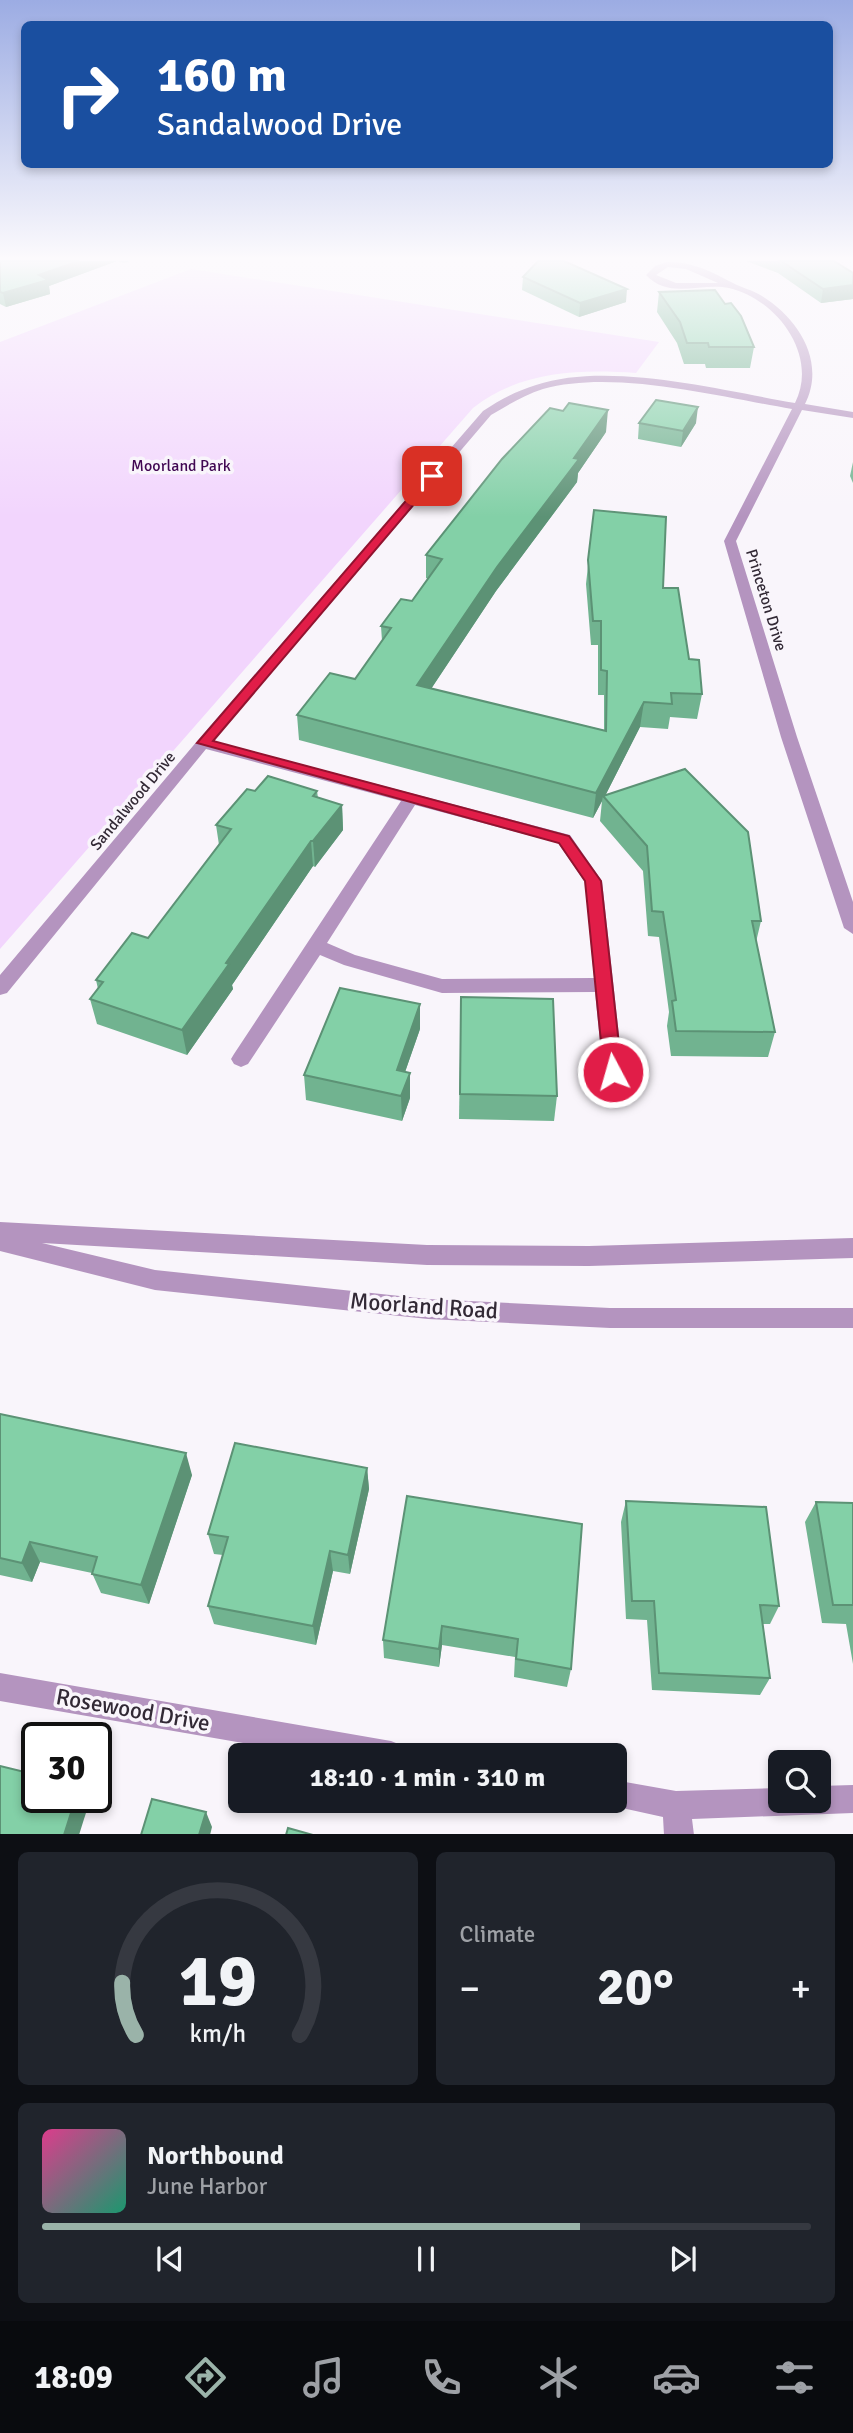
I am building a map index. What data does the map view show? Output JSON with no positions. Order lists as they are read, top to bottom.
{
  "streets": {
    "street": [
      "Princeton Drive",
      "Sandalwood Drive",
      "Moorland Road",
      "Rosewood Drive"
    ]
  },
  "crossings": [
    ["Princeton Drive", "Sandalwood Drive"]
  ],
  "parks": ["Moorland Park"],
  "page": {
    "turn": ["160 m", "Sandalwood Drive"],
    "limit": "30",
    "trip": "18:10 · 1 min · 310 m",
    "tile": "Climate",
    "heat": ["−", "20°", "+"],
    "song": ["Northbound", "June Harbor"],
    "tabs": "18:09",
    "gauge": ["19", "km/h"]
  }
}
